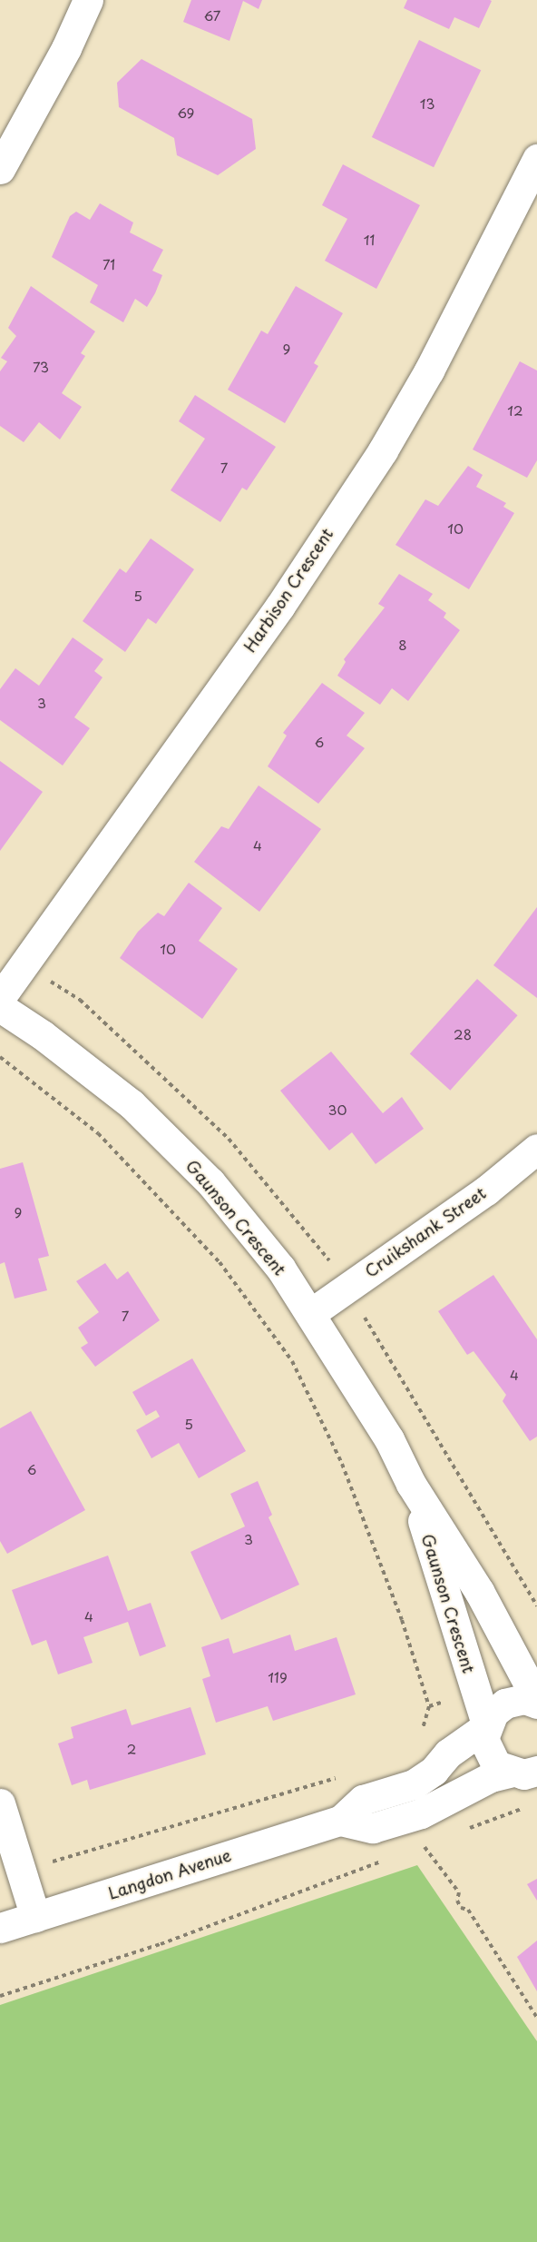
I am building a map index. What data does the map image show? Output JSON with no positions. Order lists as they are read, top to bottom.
{
  "streets": {
    "street": [
      "Harbison Crescent",
      "Gaunson Crescent",
      "Cruikshank Street",
      "Langdon Avenue"
    ]
  },
  "crossings": [
    ["Gaunson Crescent", "Cruikshank Street"],
    ["Gaunson Crescent", "Langdon Avenue"]
  ],
  "house_numbers": [
    "67",
    "13",
    "69",
    "11",
    "71",
    "9",
    "73",
    "12",
    "7",
    "10",
    "5",
    "8",
    "3",
    "6",
    "4",
    "10",
    "28",
    "30",
    "9",
    "7",
    "4",
    "5",
    "6",
    "3",
    "4",
    "119",
    "2"
  ]
}
